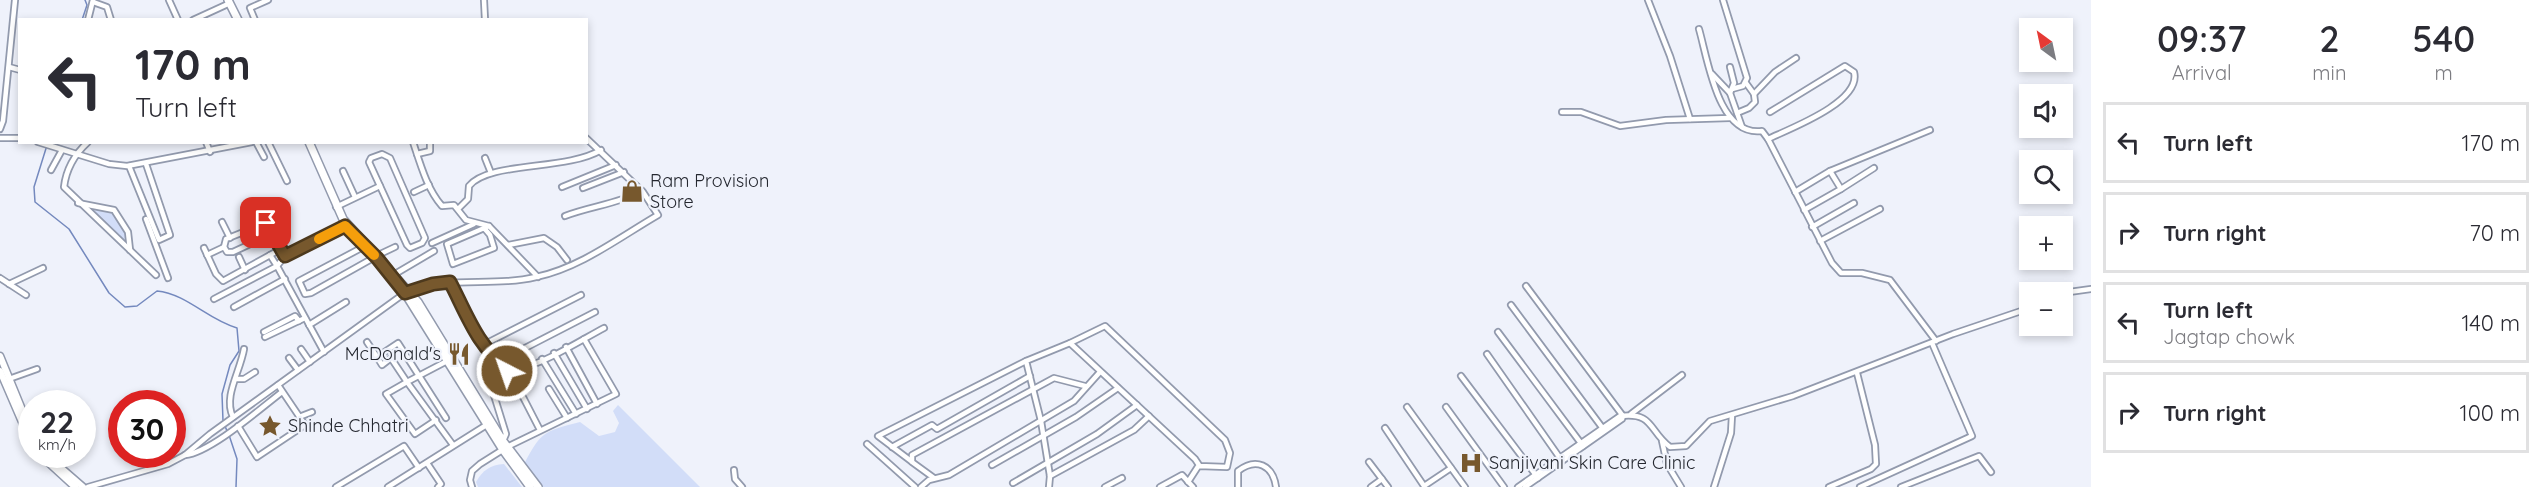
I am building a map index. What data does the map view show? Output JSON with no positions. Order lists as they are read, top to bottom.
{
  "places": {
    "shop": ["Ram Provision Store"],
    "restaurant": ["McDonald's"],
    "place": ["Shinde Chhatri"],
    "hospital": ["Sanjivani Skin Care Clinic"]
  },
  "north": "top left",
  "page": {
    "eta": [
      "09:37",
      "Arrival",
      "2",
      "min",
      "540",
      "m"
    ],
    "map_buttons": ["+", "−"],
    "turn": ["170 m", "Turn left"],
    "list": [
      {
        "name": "Turn left",
        "value": "170 m"
      },
      {
        "name": "Turn right",
        "value": "70 m"
      },
      {
        "name": "Turn left",
        "note": "Jagtap chowk",
        "value": "140 m"
      },
      {
        "name": "Turn right",
        "value": "100 m"
      }
    ],
    "speed": "22 km/h",
    "limit": "30"
  }
}
